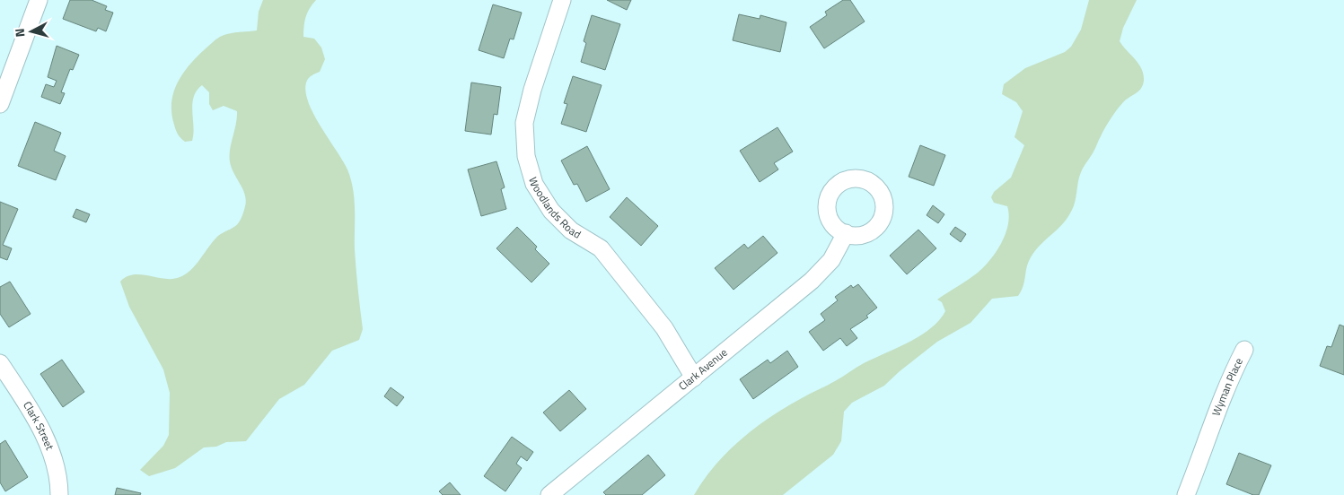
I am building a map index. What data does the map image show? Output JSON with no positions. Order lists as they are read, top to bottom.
{
  "streets": {
    "street": [
      "Woodlands Road",
      "Clark Avenue",
      "Wyman Place",
      "Clark Street"
    ]
  },
  "crossings": [
    ["Woodlands Road", "Clark Avenue"]
  ],
  "north": "left"
}
